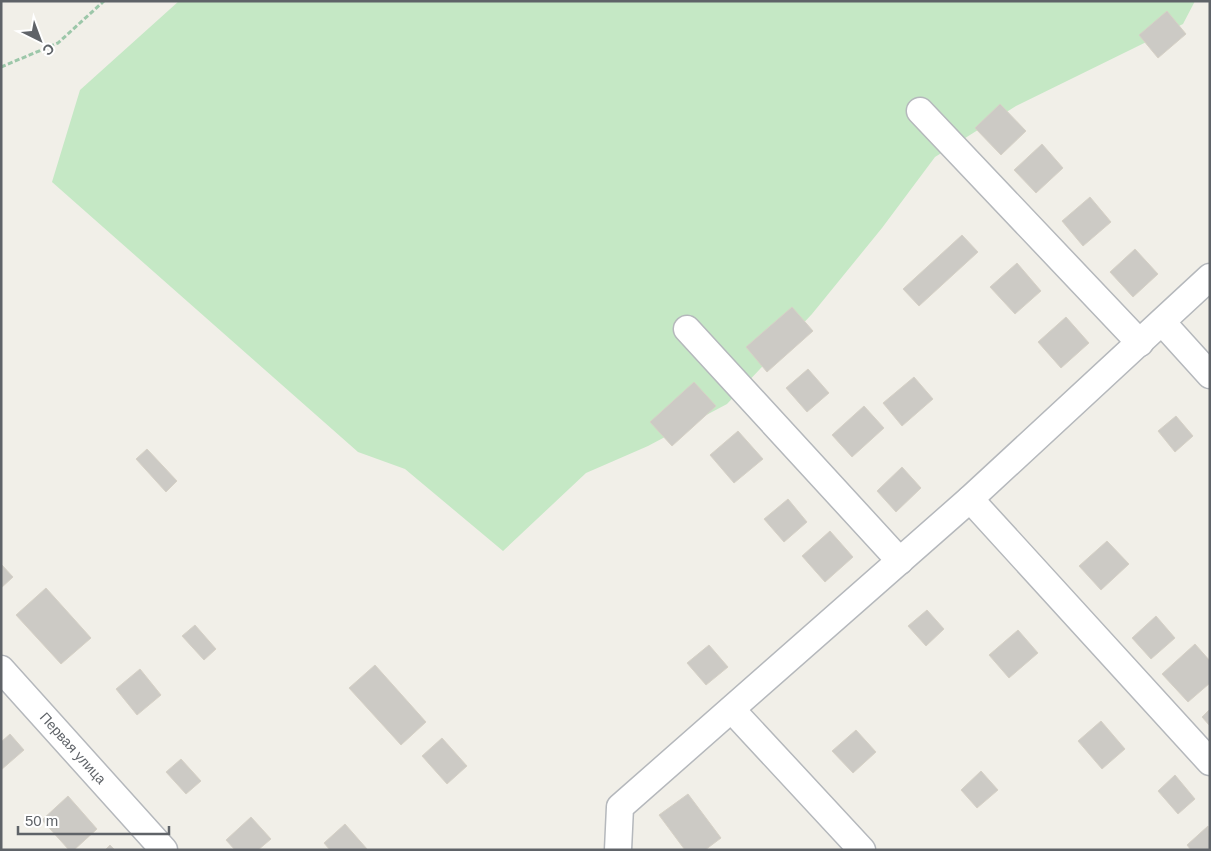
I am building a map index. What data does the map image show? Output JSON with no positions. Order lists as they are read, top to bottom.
{
  "streets": {
    "street": ["Первая улица"]
  },
  "scale_bar": "50 m",
  "north": "bottom right"
}
